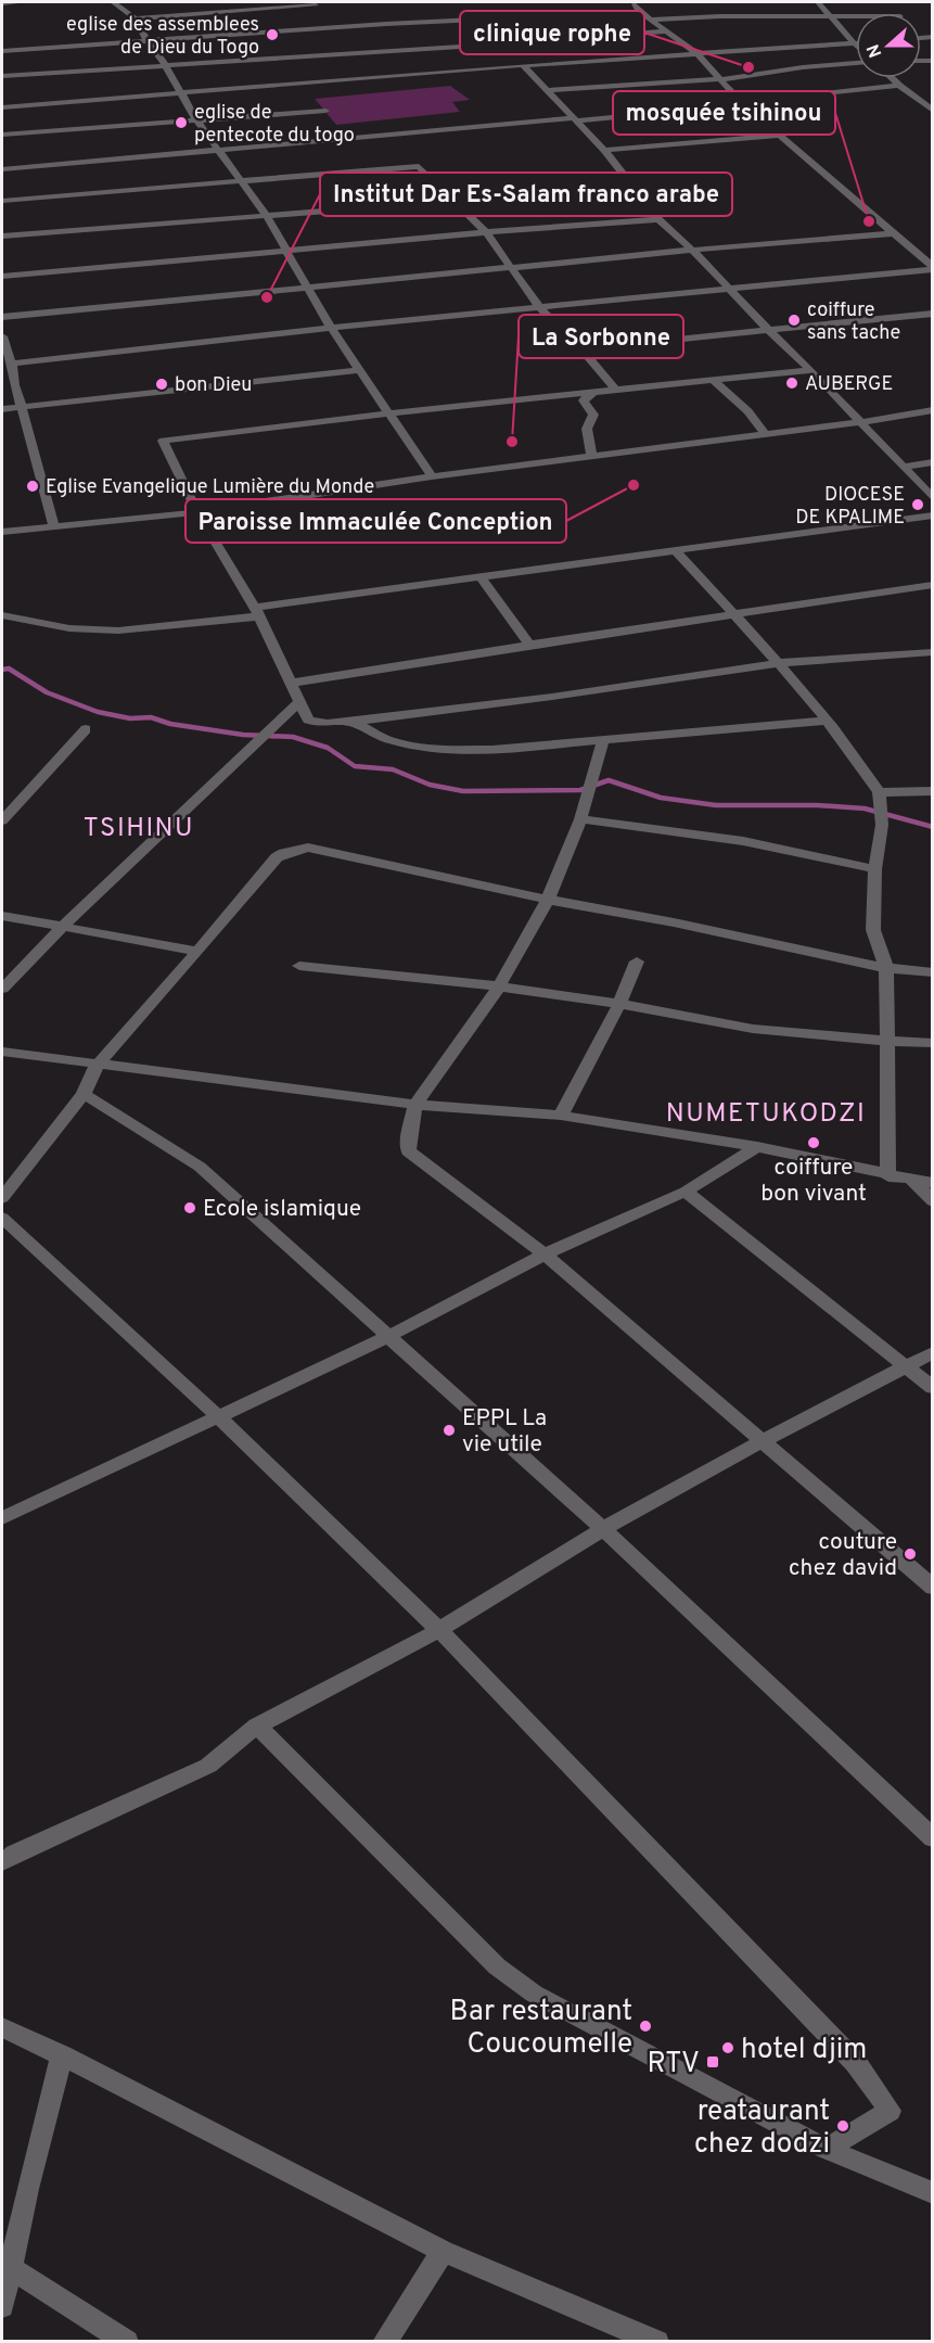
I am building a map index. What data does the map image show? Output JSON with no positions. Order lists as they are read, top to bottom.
{
  "districts": ["TSIHINU", "NUMETUKODZI"],
  "places": {
    "other": [
      "eglise des assemblees de Dieu du Togo",
      "clinique rophe",
      "eglise de pentecote du togo",
      "mosquée tsihinou",
      "Institut Dar Es-Salam franco arabe",
      "coiffure sans tache",
      "AUBERGE",
      "bon Dieu",
      "La Sorbonne",
      "Paroisse Immaculée Conception",
      "Eglise Evangelique Lumière du Monde",
      "DIOCESE DE KPALIME",
      "coiffure bon vivant",
      "Ecole islamique",
      "EPPL La vie utile",
      "couture chez david",
      "Bar restaurant Coucoumelle",
      "hotel djim",
      "reataurant chez dodzi"
    ],
    "transit": ["RTV"]
  },
  "north": "left"
}
